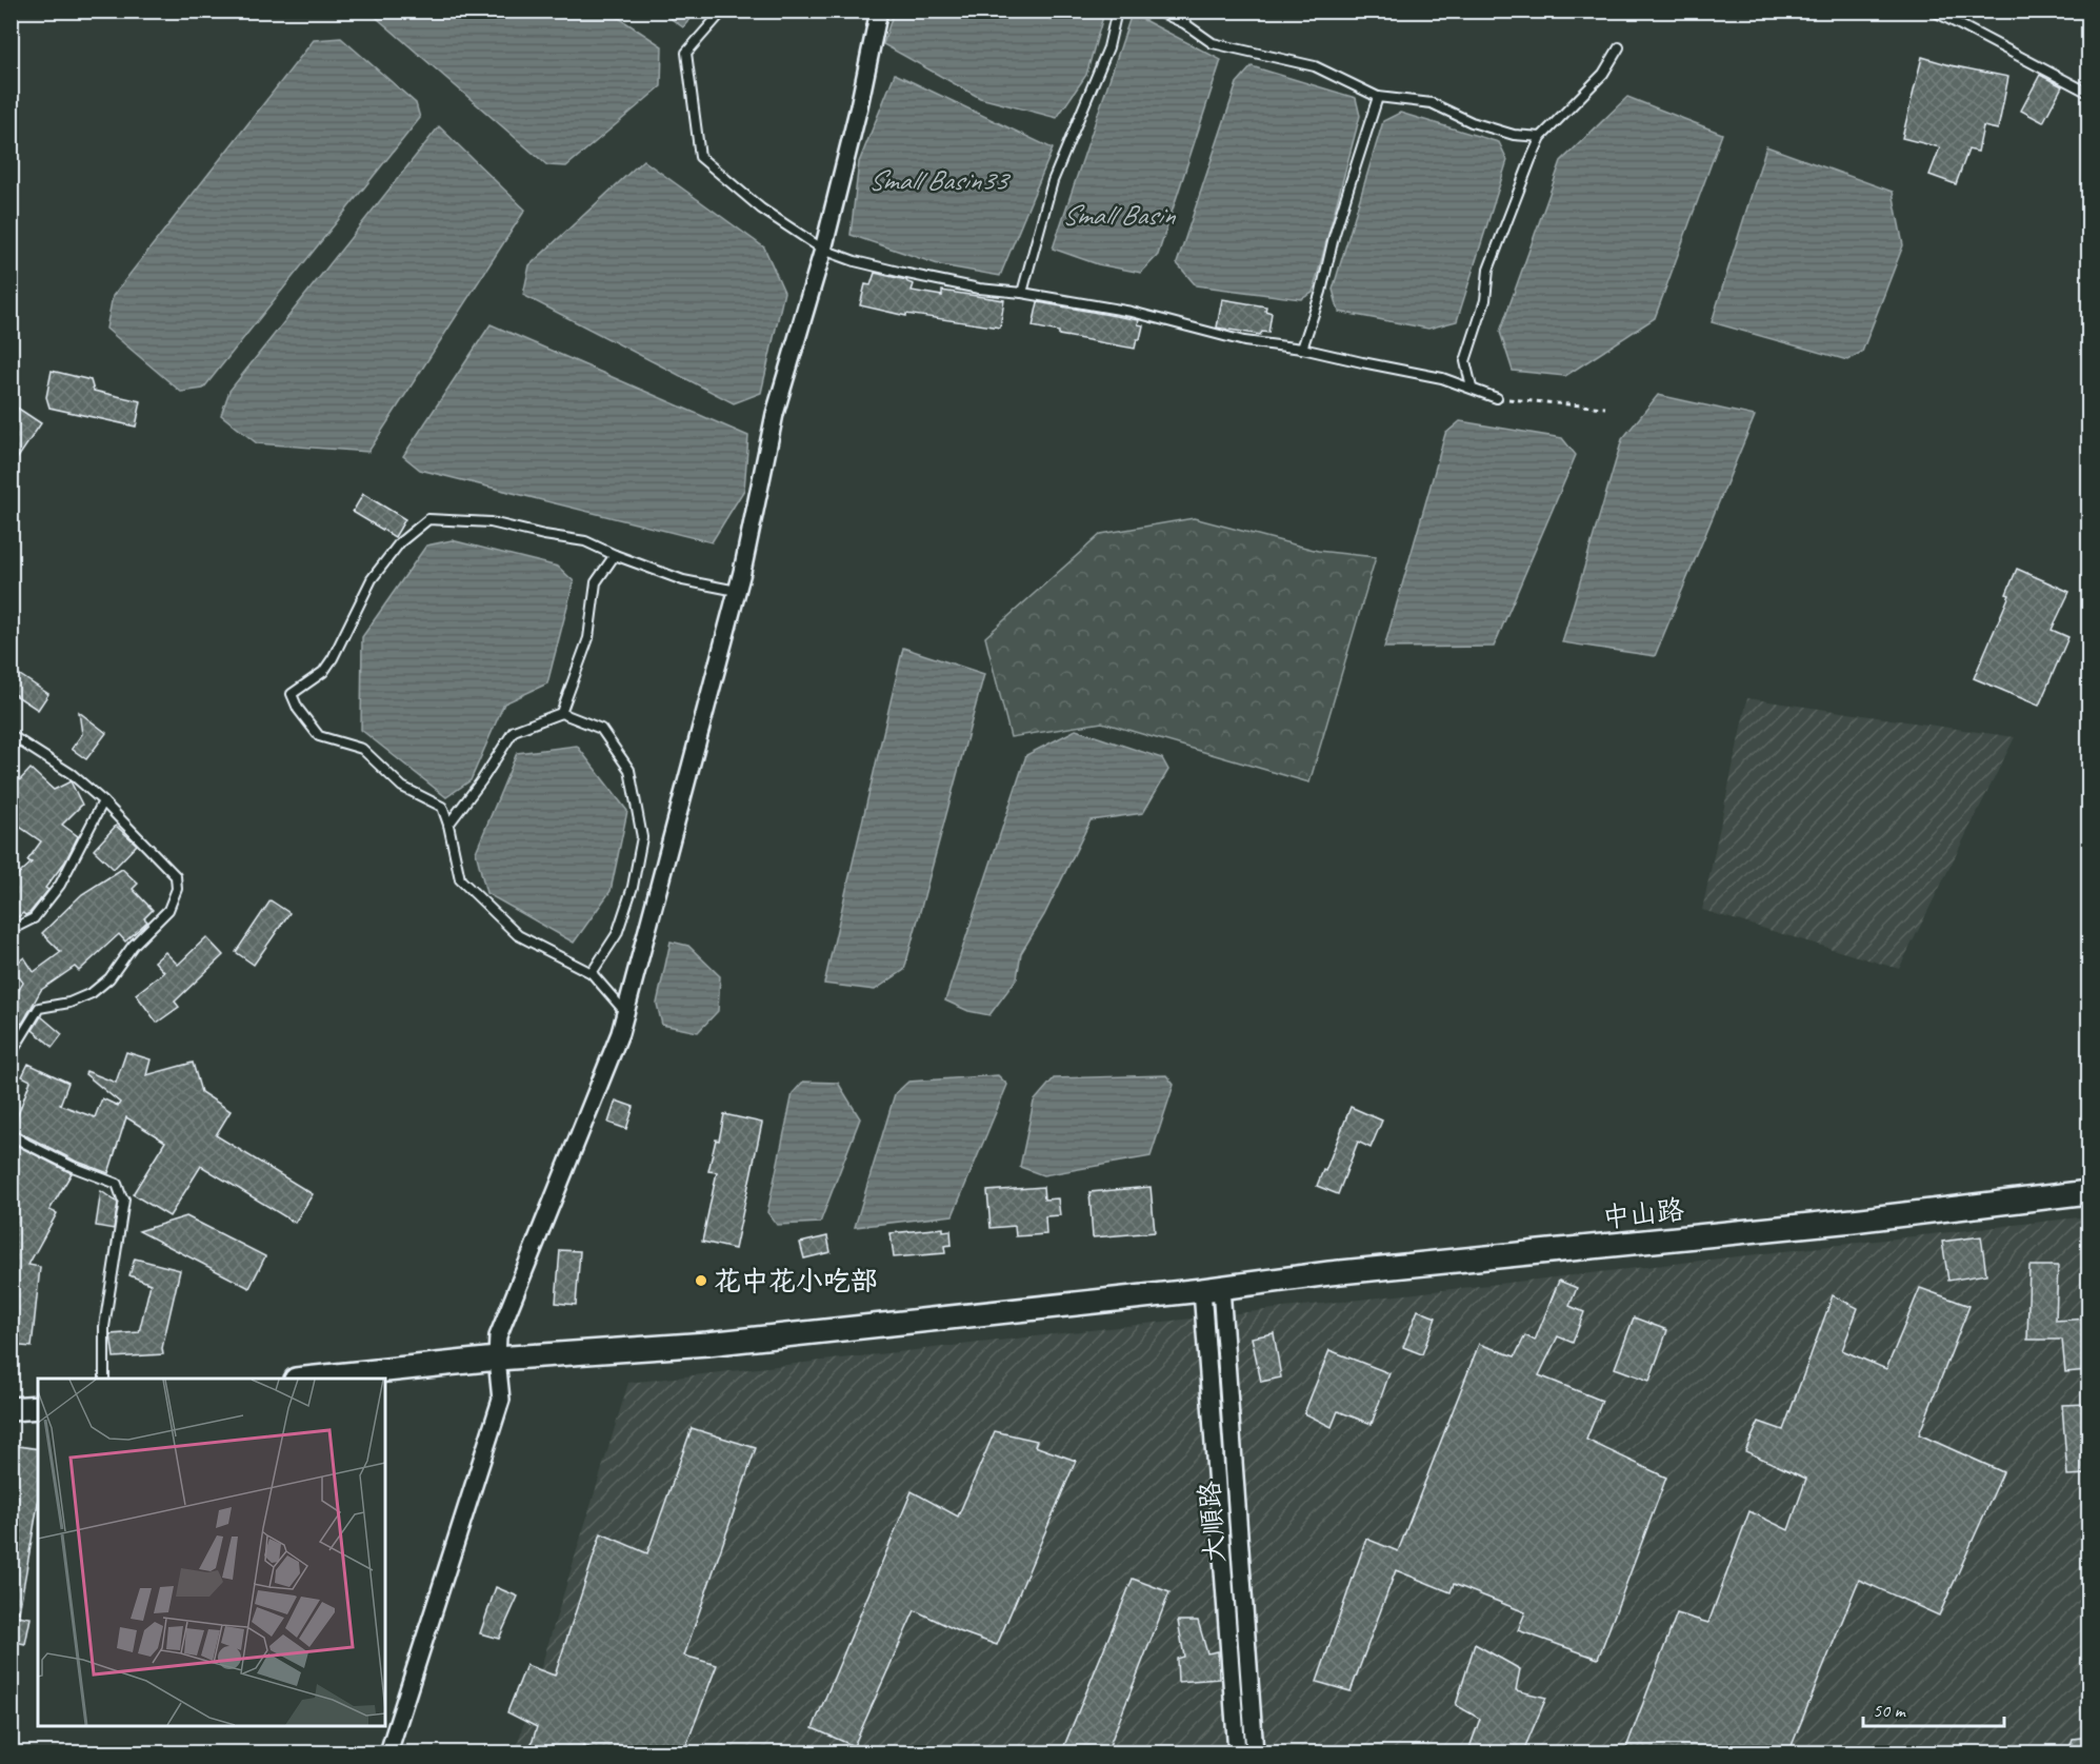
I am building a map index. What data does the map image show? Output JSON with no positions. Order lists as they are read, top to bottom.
{
  "streets": {
    "main road": ["中山路"],
    "street": ["大順路"]
  },
  "crossings": [
    ["中山路", "大順路"]
  ],
  "water": ["Small Basin33", "Small Basin"],
  "places": ["花中花小吃部"],
  "scale_bar": "50 m"
}
